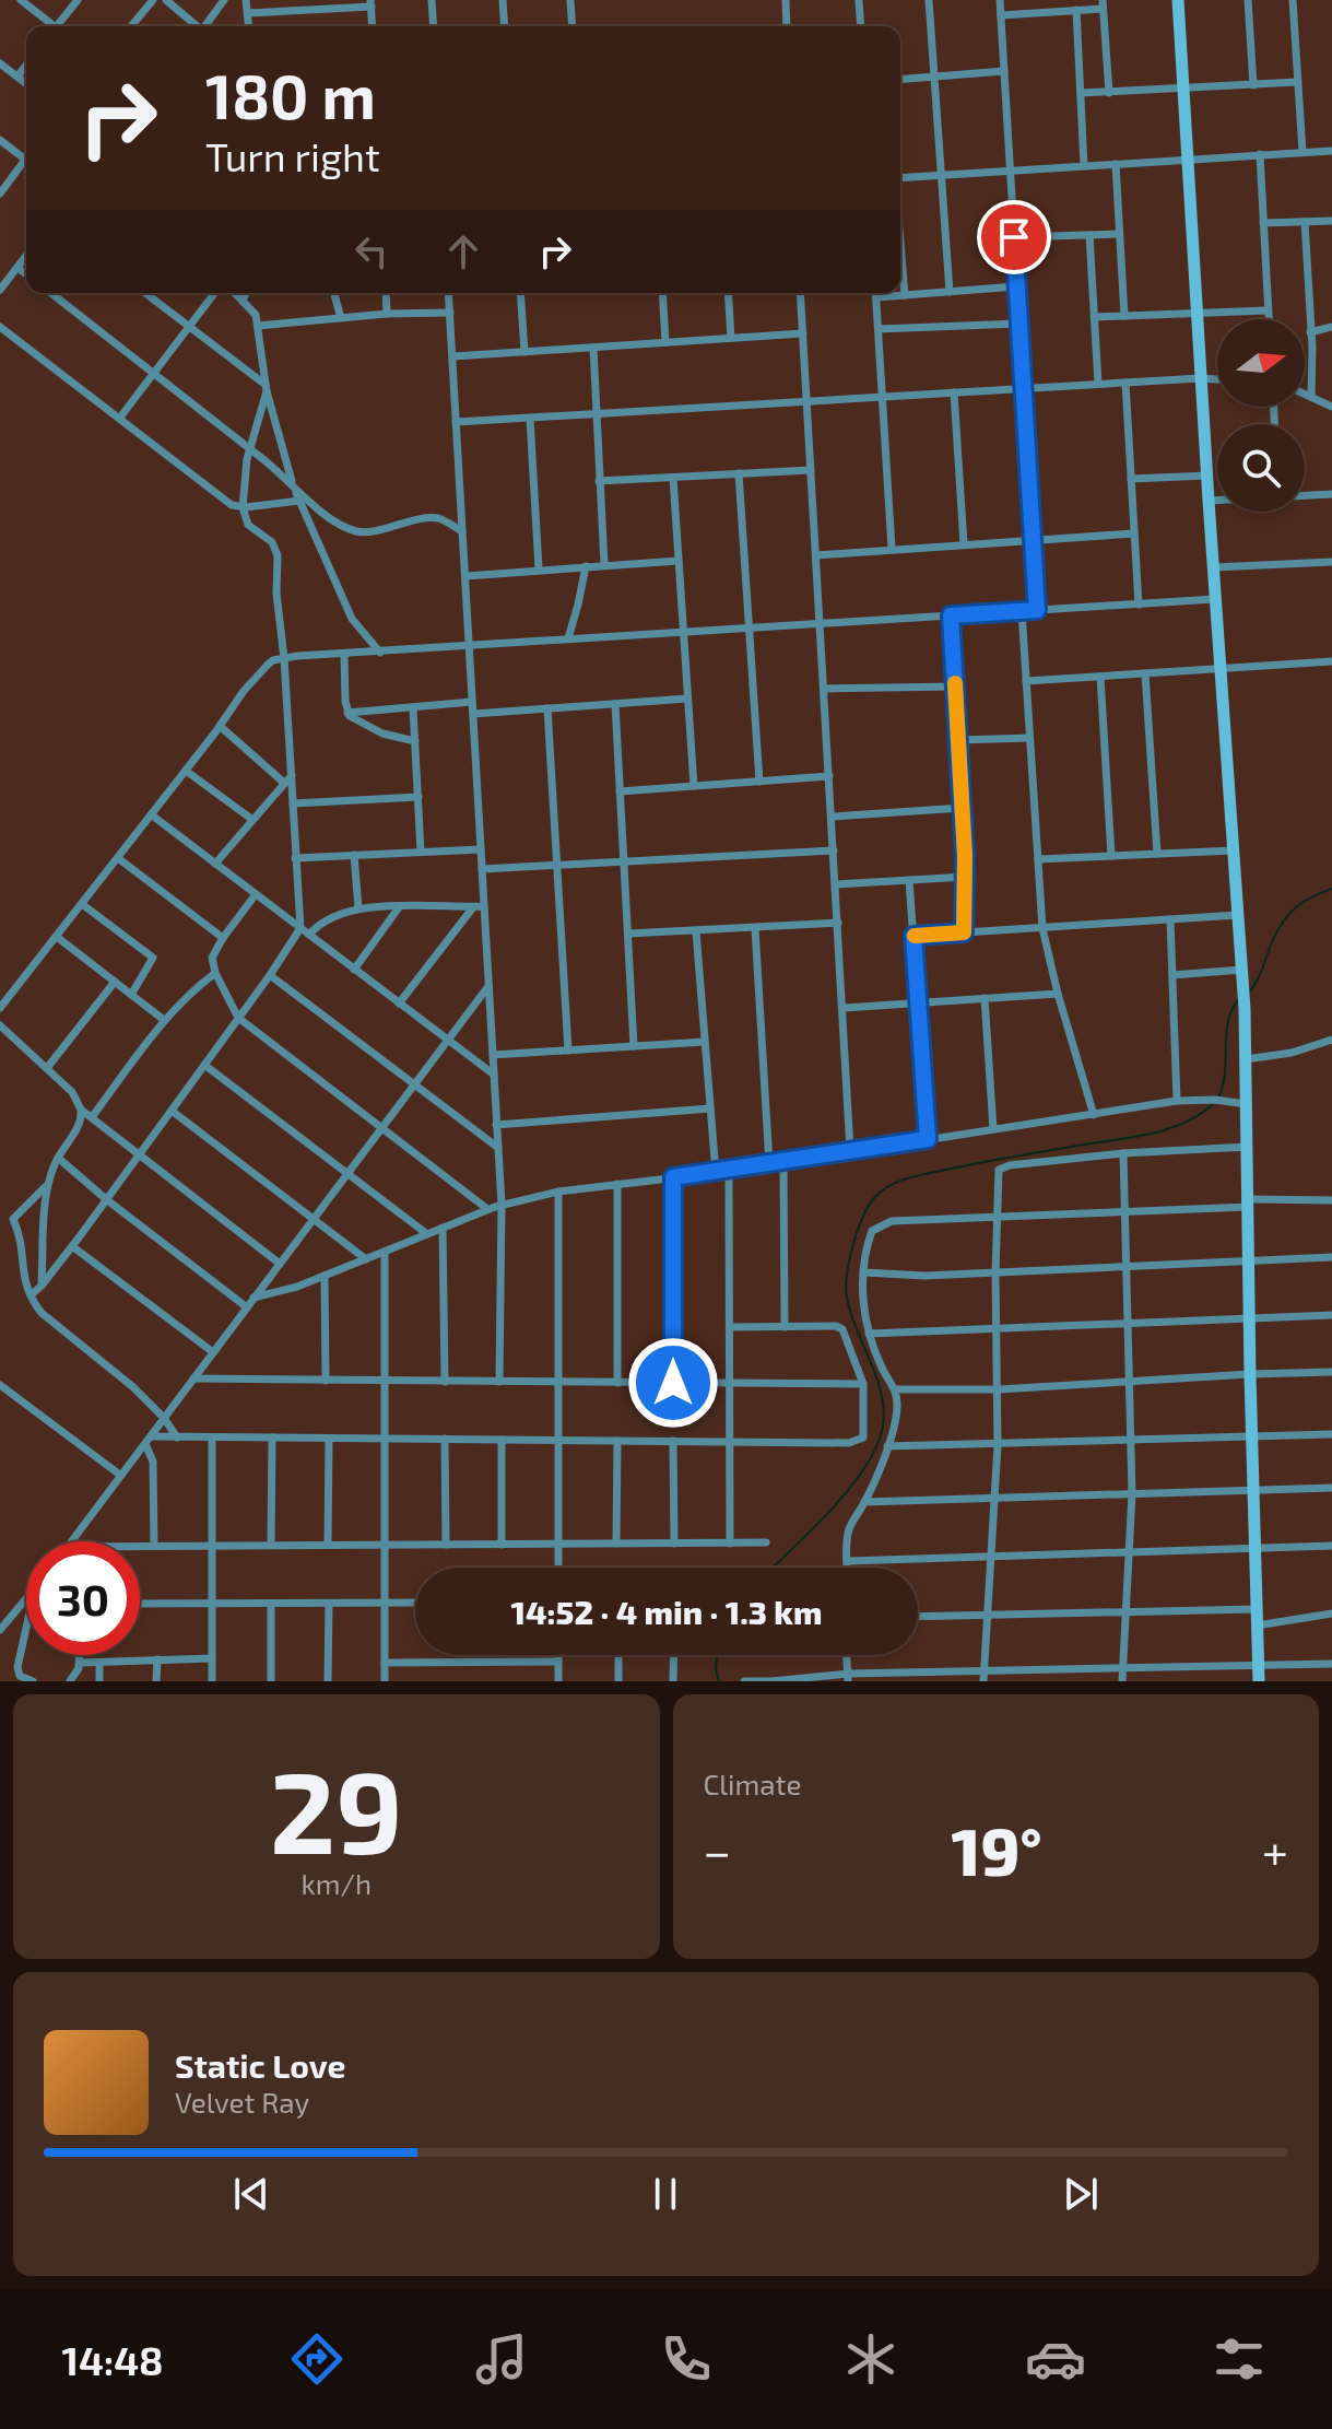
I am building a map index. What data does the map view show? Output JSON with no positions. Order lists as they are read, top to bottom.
{
  "north": "right",
  "page": {
    "turn": ["180 m", "Turn right"],
    "limit": "30",
    "trip": "14:52 · 4 min · 1.3 km",
    "tile": [
      ["29", "km/h"],
      "Climate"
    ],
    "heat": ["−", "19°", "+"],
    "song": ["Static Love", "Velvet Ray"],
    "tabs": "14:48"
  }
}
